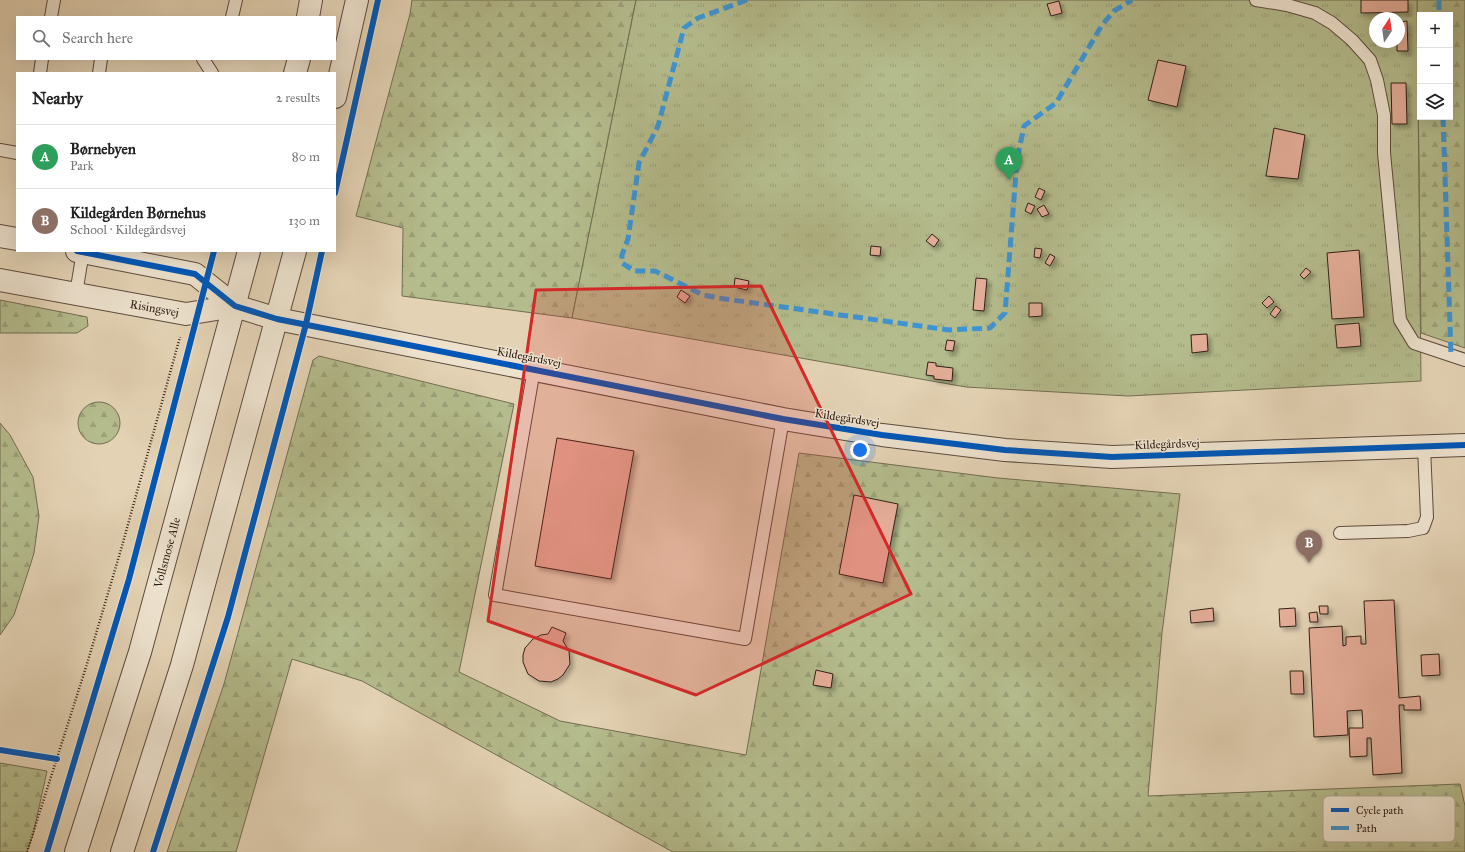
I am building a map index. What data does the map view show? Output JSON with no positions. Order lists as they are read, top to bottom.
{
  "streets": {
    "street": ["Risingsvej", "Kildegårdsvej", "Vollsmose Alle"]
  },
  "crossings": [
    ["Risingsvej", "Kildegårdsvej"],
    ["Risingsvej", "Vollsmose Alle"],
    ["Kildegårdsvej", "Vollsmose Alle"]
  ],
  "legend": ["Cycle path", "Path"],
  "north": "top",
  "page": {
    "map_buttons": ["+", "−"],
    "search": "Search here",
    "heading": ["Nearby", "2 results"],
    "list": [
      {
        "mark": "A",
        "name": "Børnebyen",
        "note": "Park",
        "value": "80 m"
      },
      {
        "mark": "B",
        "name": "Kildegården Børnehus",
        "note": "School · Kildegårdsvej",
        "value": "130 m"
      }
    ],
    "pins": ["A", "B"]
  }
}
